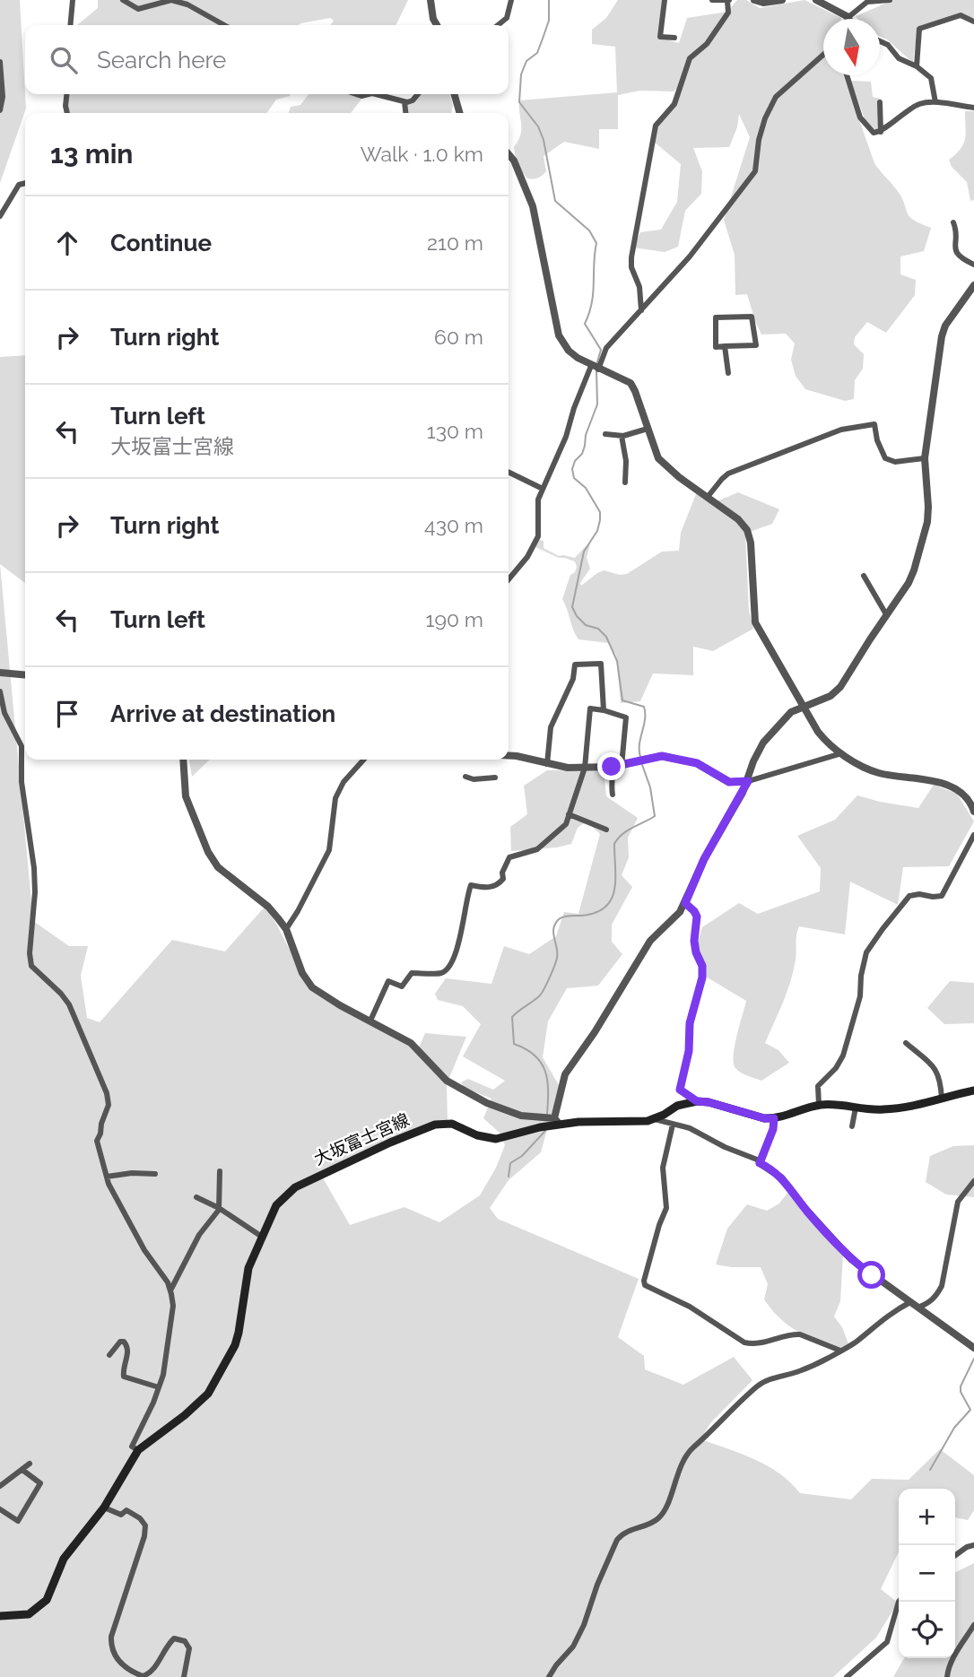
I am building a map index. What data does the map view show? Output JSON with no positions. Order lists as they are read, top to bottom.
{
  "streets": {
    "main road": ["大坂富士宮線"]
  },
  "north": "bottom",
  "page": {
    "search": "Search here",
    "heading": ["13 min", "Walk · 1.0 km"],
    "list": [
      ["Continue", "210 m"],
      ["Turn right", "60 m"],
      ["Turn left", "大坂富士宮線", "130 m"],
      ["Turn right", "430 m"],
      ["Turn left", "190 m"],
      "Arrive at destination"
    ],
    "map_buttons": ["+", "−"]
  }
}
